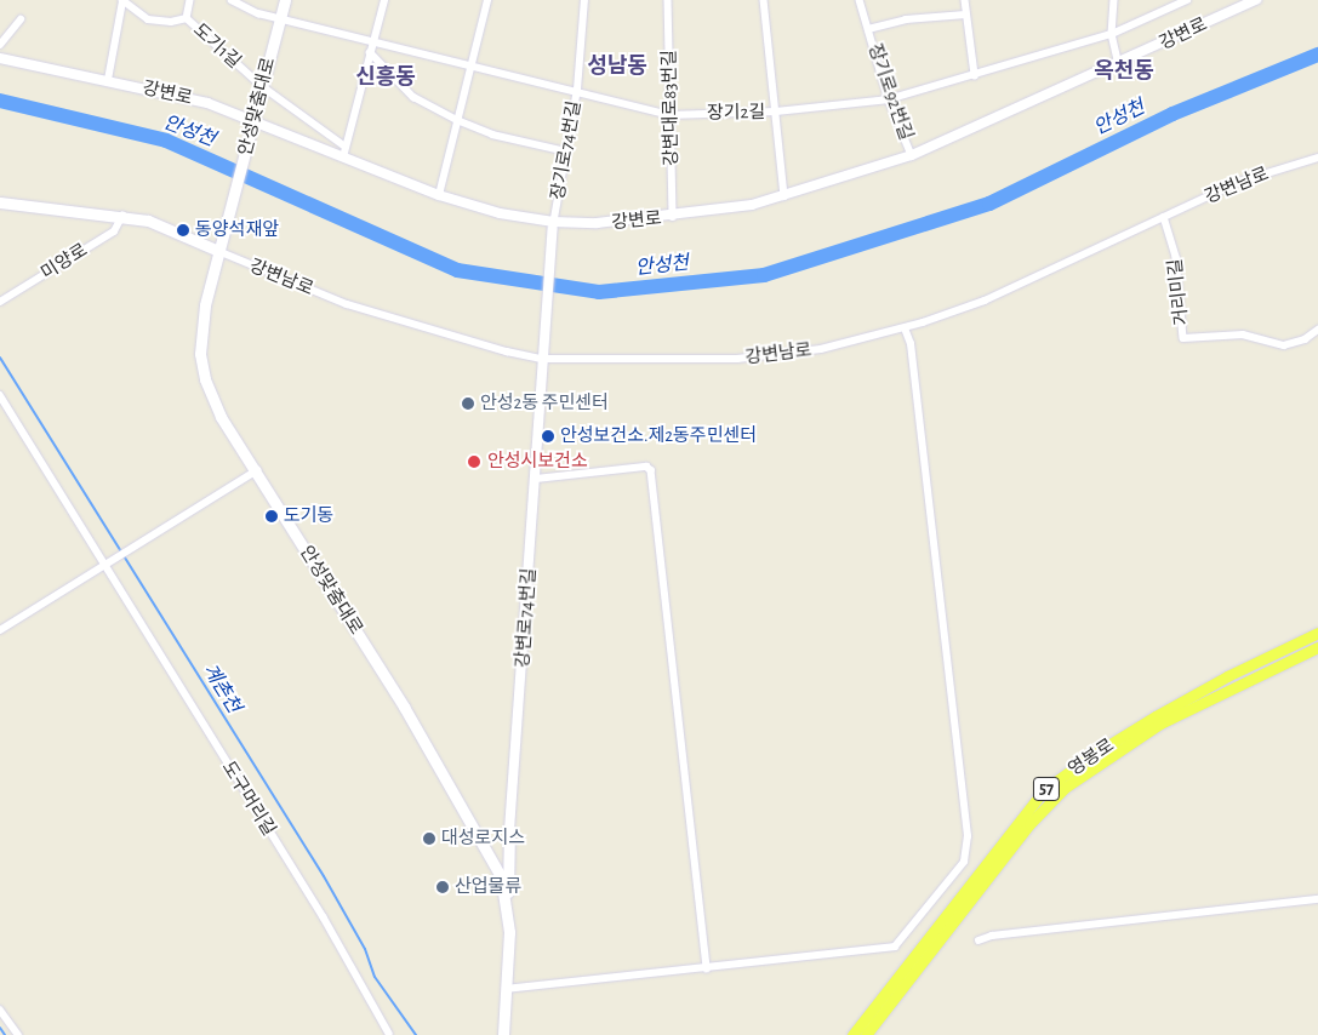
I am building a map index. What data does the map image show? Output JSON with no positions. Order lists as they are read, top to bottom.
{
  "streets": {
    "main road": ["안성맞춤대로", "영봉로", "57"],
    "street": [
      "강변로",
      "도기1길",
      "장기로92번길",
      "강변대로83번길",
      "장기2길",
      "장기로74번길",
      "강변남로",
      "미양로",
      "거리미길",
      "강변로74번길",
      "도구머리길"
    ]
  },
  "crossings": [
    ["강변로", "장기로92번길"],
    ["강변로", "안성맞춤대로"],
    ["강변로", "강변대로83번길"],
    ["강변로", "장기로74번길"],
    ["강변로", "강변로74번길"],
    ["도기1길", "안성맞춤대로"],
    ["장기로92번길", "장기2길"],
    ["안성맞춤대로", "장기2길"],
    ["안성맞춤대로", "강변남로"],
    ["안성맞춤대로", "강변로74번길"],
    ["강변대로83번길", "장기2길"],
    ["장기2길", "장기로74번길"],
    ["장기로74번길", "강변로74번길"],
    ["강변남로", "거리미길"],
    ["강변남로", "강변로74번길"]
  ],
  "districts": ["성남동", "옥천동", "신흥동"],
  "water": ["안성천", "계촌천"],
  "places": [
    "동양석재앞",
    "안성2동 주민센터",
    "안성보건소.제2동주민센터",
    "안성시보건소",
    "도기동",
    "대성로지스",
    "산업물류"
  ]
}
